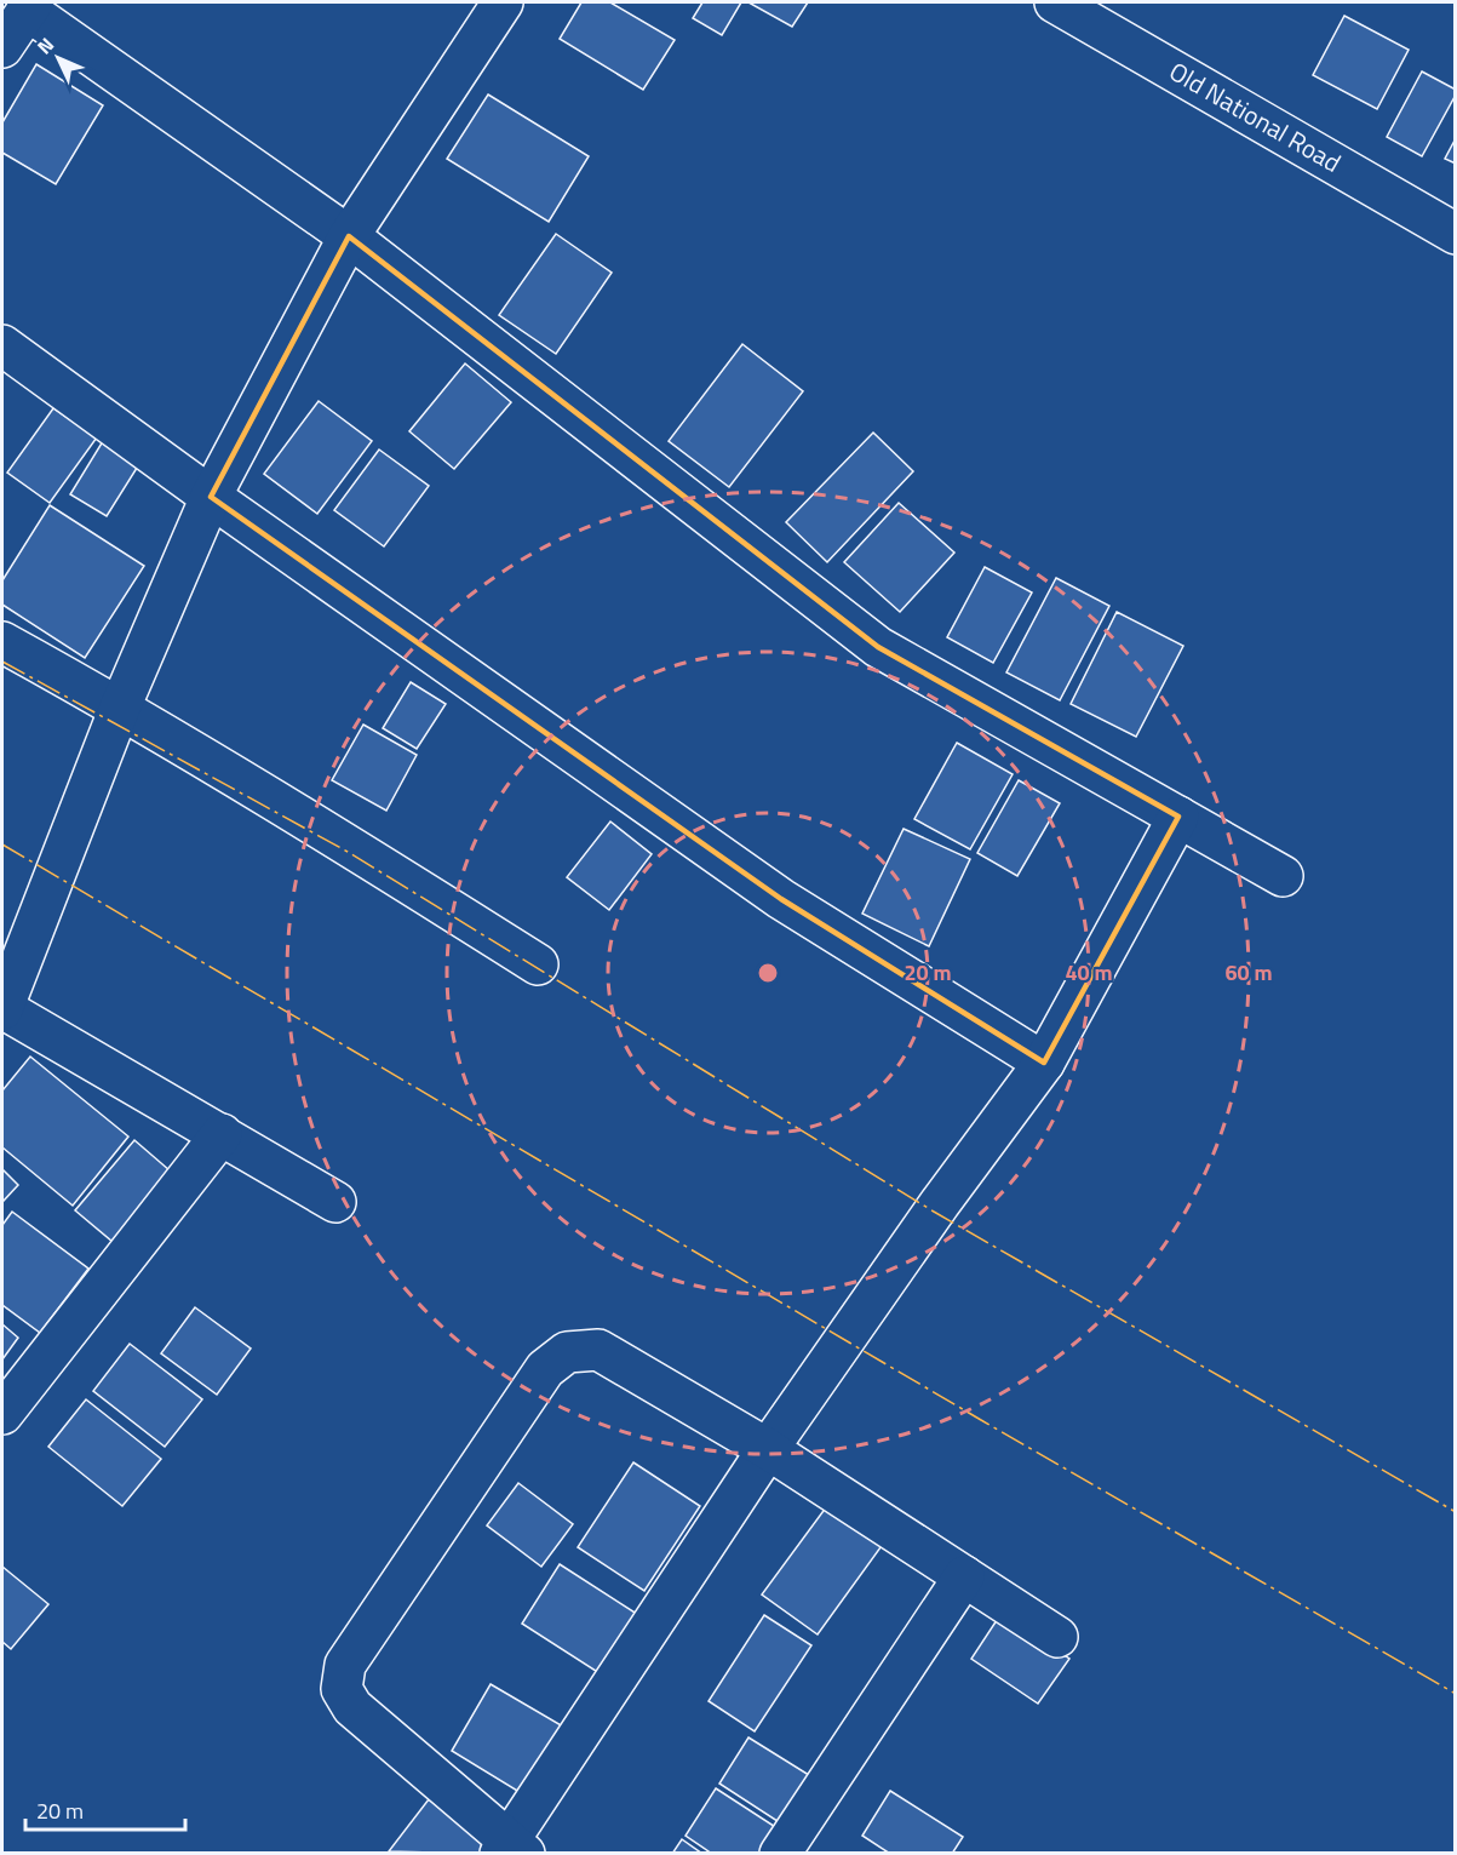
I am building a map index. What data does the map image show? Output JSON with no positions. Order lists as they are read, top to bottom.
{
  "streets": {
    "street": ["Old National Road"]
  },
  "scale_bar": "20 m",
  "north": "top left",
  "rings": ["20 m", "40 m", "60 m"]
}
